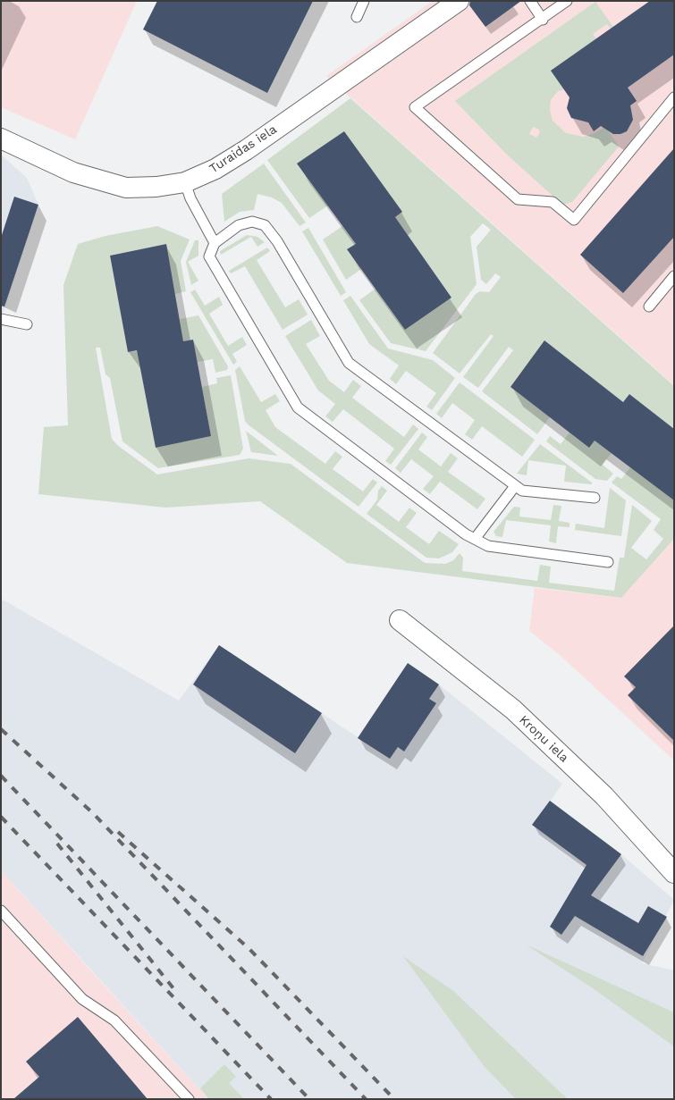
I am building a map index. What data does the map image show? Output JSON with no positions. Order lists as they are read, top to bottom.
{
  "streets": {
    "street": ["Turaidas iela", "Kroņu iela"]
  }
}
